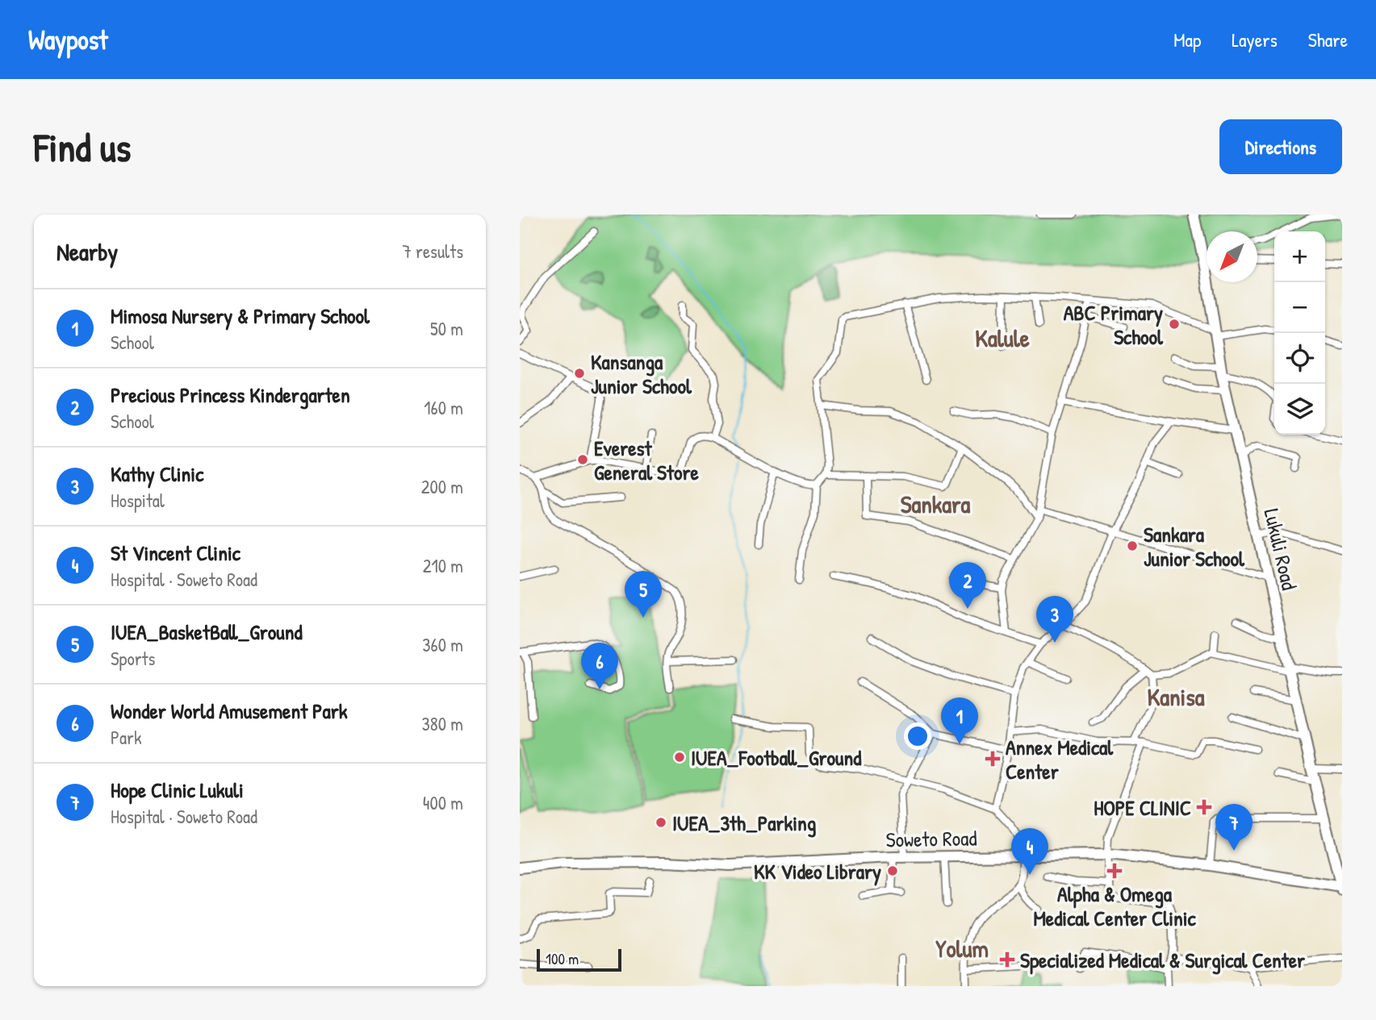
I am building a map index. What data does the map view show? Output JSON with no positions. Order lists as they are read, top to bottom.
{
  "streets": {
    "street": ["Lukuli Road", "Soweto Road"]
  },
  "crossings": [
    ["Lukuli Road", "Soweto Road"]
  ],
  "districts": [
    "Kalule",
    "Sankara",
    "Kanisa",
    "Yolum"
  ],
  "places": {
    "other": [
      "ABC Primary School",
      "Kansanga Junior School",
      "Everest General Store",
      "Sankara Junior School",
      "IUEA_Football_Ground",
      "IUEA_3th_Parking",
      "KK Video Library"
    ],
    "health": [
      "Annex Medical Center",
      "HOPE CLINIC",
      "Alpha & Omega Medical Center Clinic",
      "Specialized Medical & Surgical Center"
    ]
  },
  "scale_bar": "100 m",
  "north": "bottom left",
  "page": {
    "header": "Waypost",
    "nav": ["Map", "Layers", "Share"],
    "buttons": "Directions",
    "title": "Find us",
    "heading": ["Nearby", "7 results"],
    "map_buttons": ["+", "−"],
    "list": [
      {
        "mark": "1",
        "name": "Mimosa Nursery & Primary School",
        "note": "School",
        "value": "50 m"
      },
      {
        "mark": "2",
        "name": "Precious Princess Kindergarten",
        "note": "School",
        "value": "160 m"
      },
      {
        "mark": "3",
        "name": "Kathy Clinic",
        "note": "Hospital",
        "value": "200 m"
      },
      {
        "mark": "4",
        "name": "St Vincent Clinic",
        "note": "Hospital · Soweto Road",
        "value": "210 m"
      },
      {
        "mark": "5",
        "name": "IUEA_BasketBall_Ground",
        "note": "Sports",
        "value": "360 m"
      },
      {
        "mark": "6",
        "name": "Wonder World Amusement Park",
        "note": "Park",
        "value": "380 m"
      },
      {
        "mark": "7",
        "name": "Hope Clinic Lukuli",
        "note": "Hospital · Soweto Road",
        "value": "400 m"
      }
    ],
    "pins": [
      "2",
      "5",
      "3",
      "6",
      "1",
      "7",
      "4"
    ],
    "scale": "100 m"
  }
}
